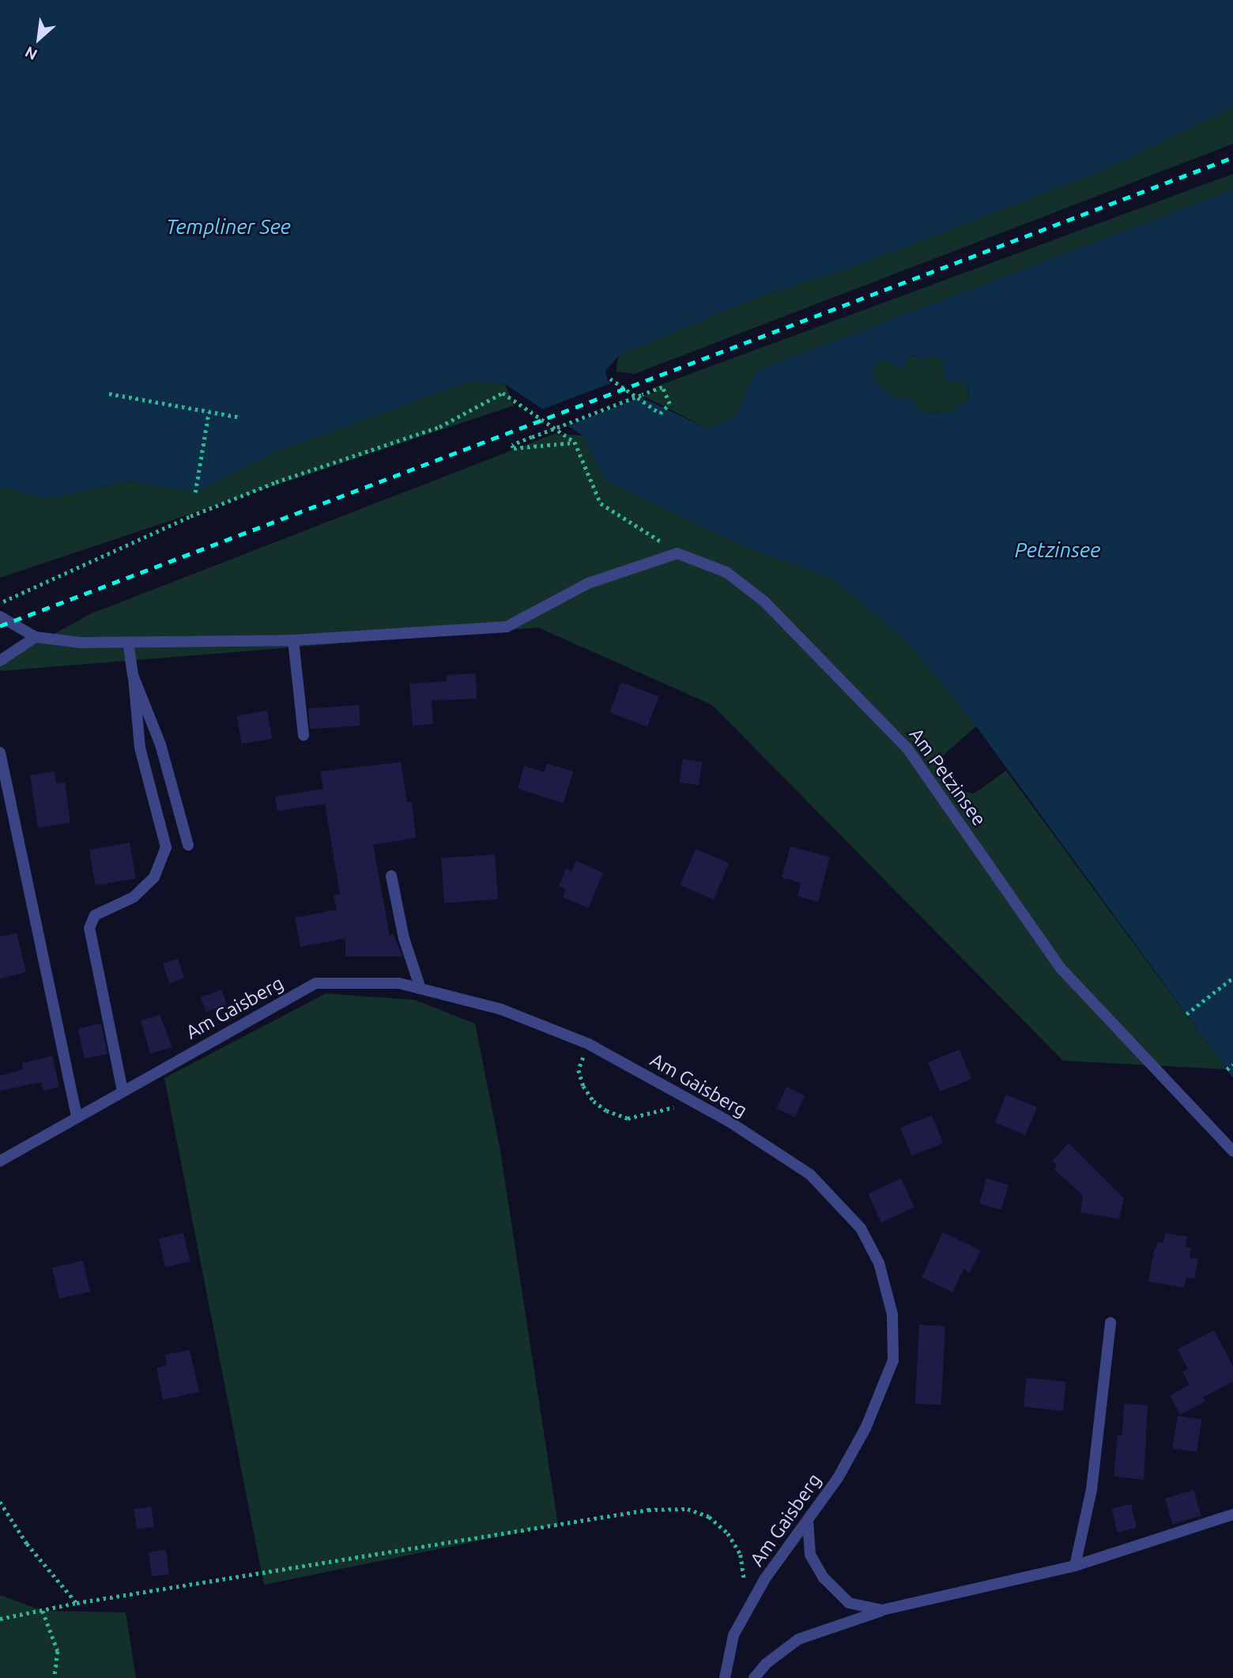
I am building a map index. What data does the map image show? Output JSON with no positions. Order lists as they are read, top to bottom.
{
  "streets": {
    "street": ["Am Petzinsee", "Am Gaisberg"]
  },
  "water": ["Templiner See", "Petzinsee"],
  "north": "bottom left"
}
